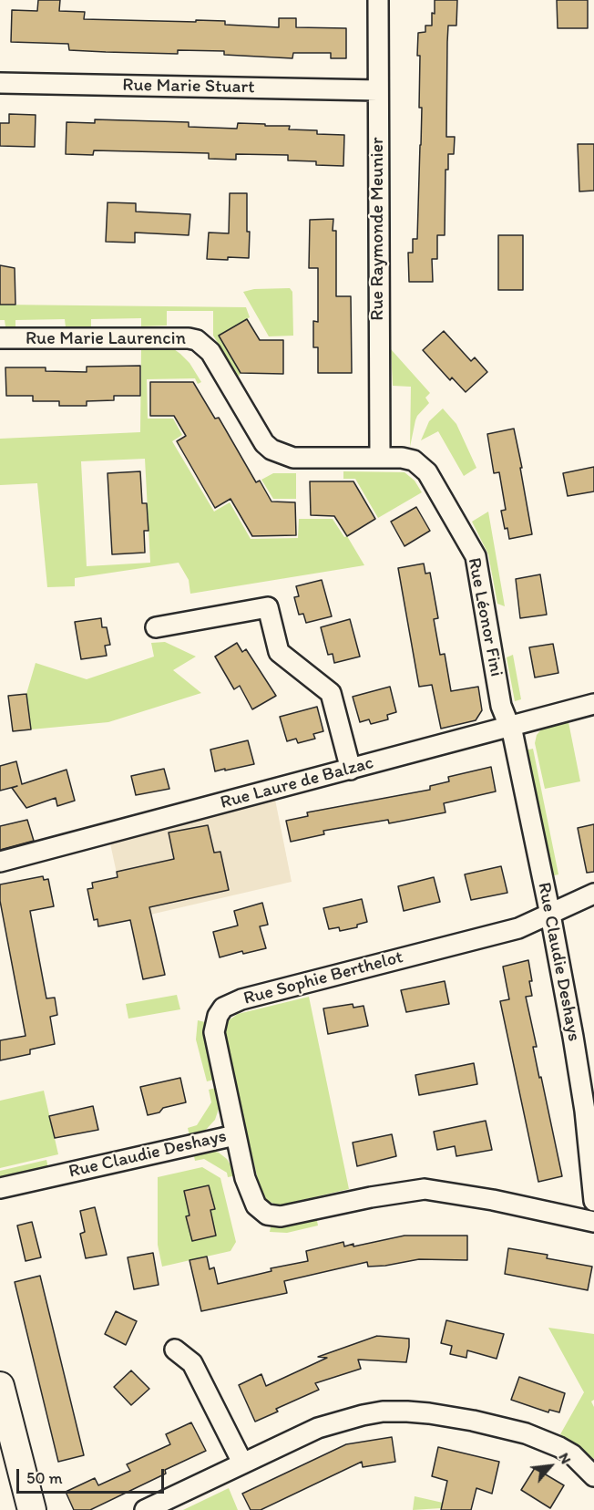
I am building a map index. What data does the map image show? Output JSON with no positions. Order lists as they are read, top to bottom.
{
  "streets": {
    "street": [
      "Rue Marie Stuart",
      "Rue Raymonde Meunier",
      "Rue Marie Laurencin",
      "Rue Léonor Fini",
      "Rue Laure de Balzac",
      "Rue Claudie Deshays",
      "Rue Sophie Berthelot"
    ]
  },
  "crossings": [
    ["Rue Marie Stuart", "Rue Raymonde Meunier"],
    ["Rue Raymonde Meunier", "Rue Marie Laurencin"],
    ["Rue Raymonde Meunier", "Rue Léonor Fini"],
    ["Rue Marie Laurencin", "Rue Léonor Fini"],
    ["Rue Léonor Fini", "Rue Laure de Balzac"],
    ["Rue Léonor Fini", "Rue Claudie Deshays"],
    ["Rue Laure de Balzac", "Rue Claudie Deshays"],
    ["Rue Claudie Deshays", "Rue Sophie Berthelot"]
  ],
  "scale_bar": "50 m",
  "north": "top right"
}
